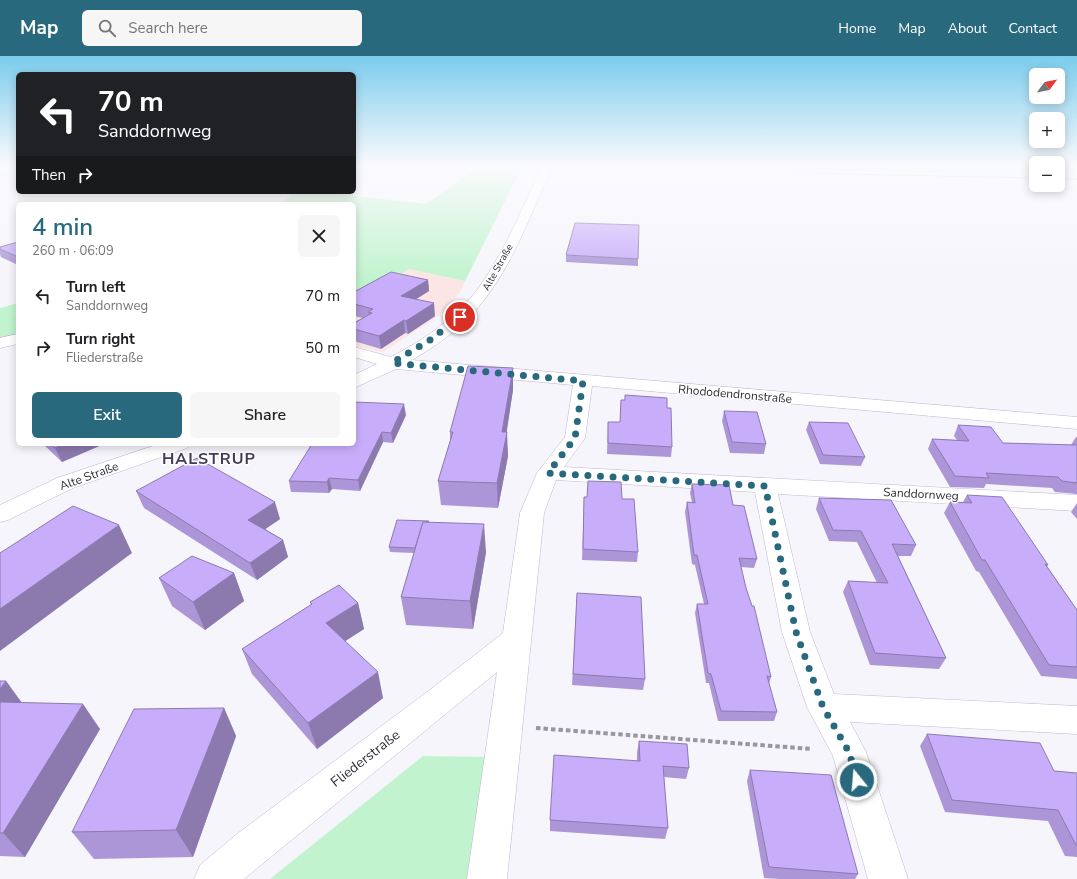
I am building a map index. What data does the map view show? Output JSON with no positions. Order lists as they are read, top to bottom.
{
  "streets": {
    "street": [
      "Alte Straße",
      "Rhododendronstraße",
      "Sanddornweg",
      "Fliederstraße"
    ]
  },
  "crossings": [
    ["Alte Straße", "Rhododendronstraße"]
  ],
  "districts": ["HALSTRUP"],
  "north": "top right",
  "page": {
    "header": "Map",
    "search": "Search here",
    "nav": [
      "Home",
      "Map",
      "About",
      "Contact"
    ],
    "map_buttons": ["+", "−"],
    "turn": ["70 m", "Sanddornweg"],
    "then": "Then",
    "heading": ["4 min", "260 m · 06:09"],
    "list": [
      {
        "name": "Turn left",
        "note": "Sanddornweg",
        "value": "70 m"
      },
      {
        "name": "Turn right",
        "note": "Fliederstraße",
        "value": "50 m"
      }
    ],
    "buttons": ["Exit", "Share"]
  }
}
